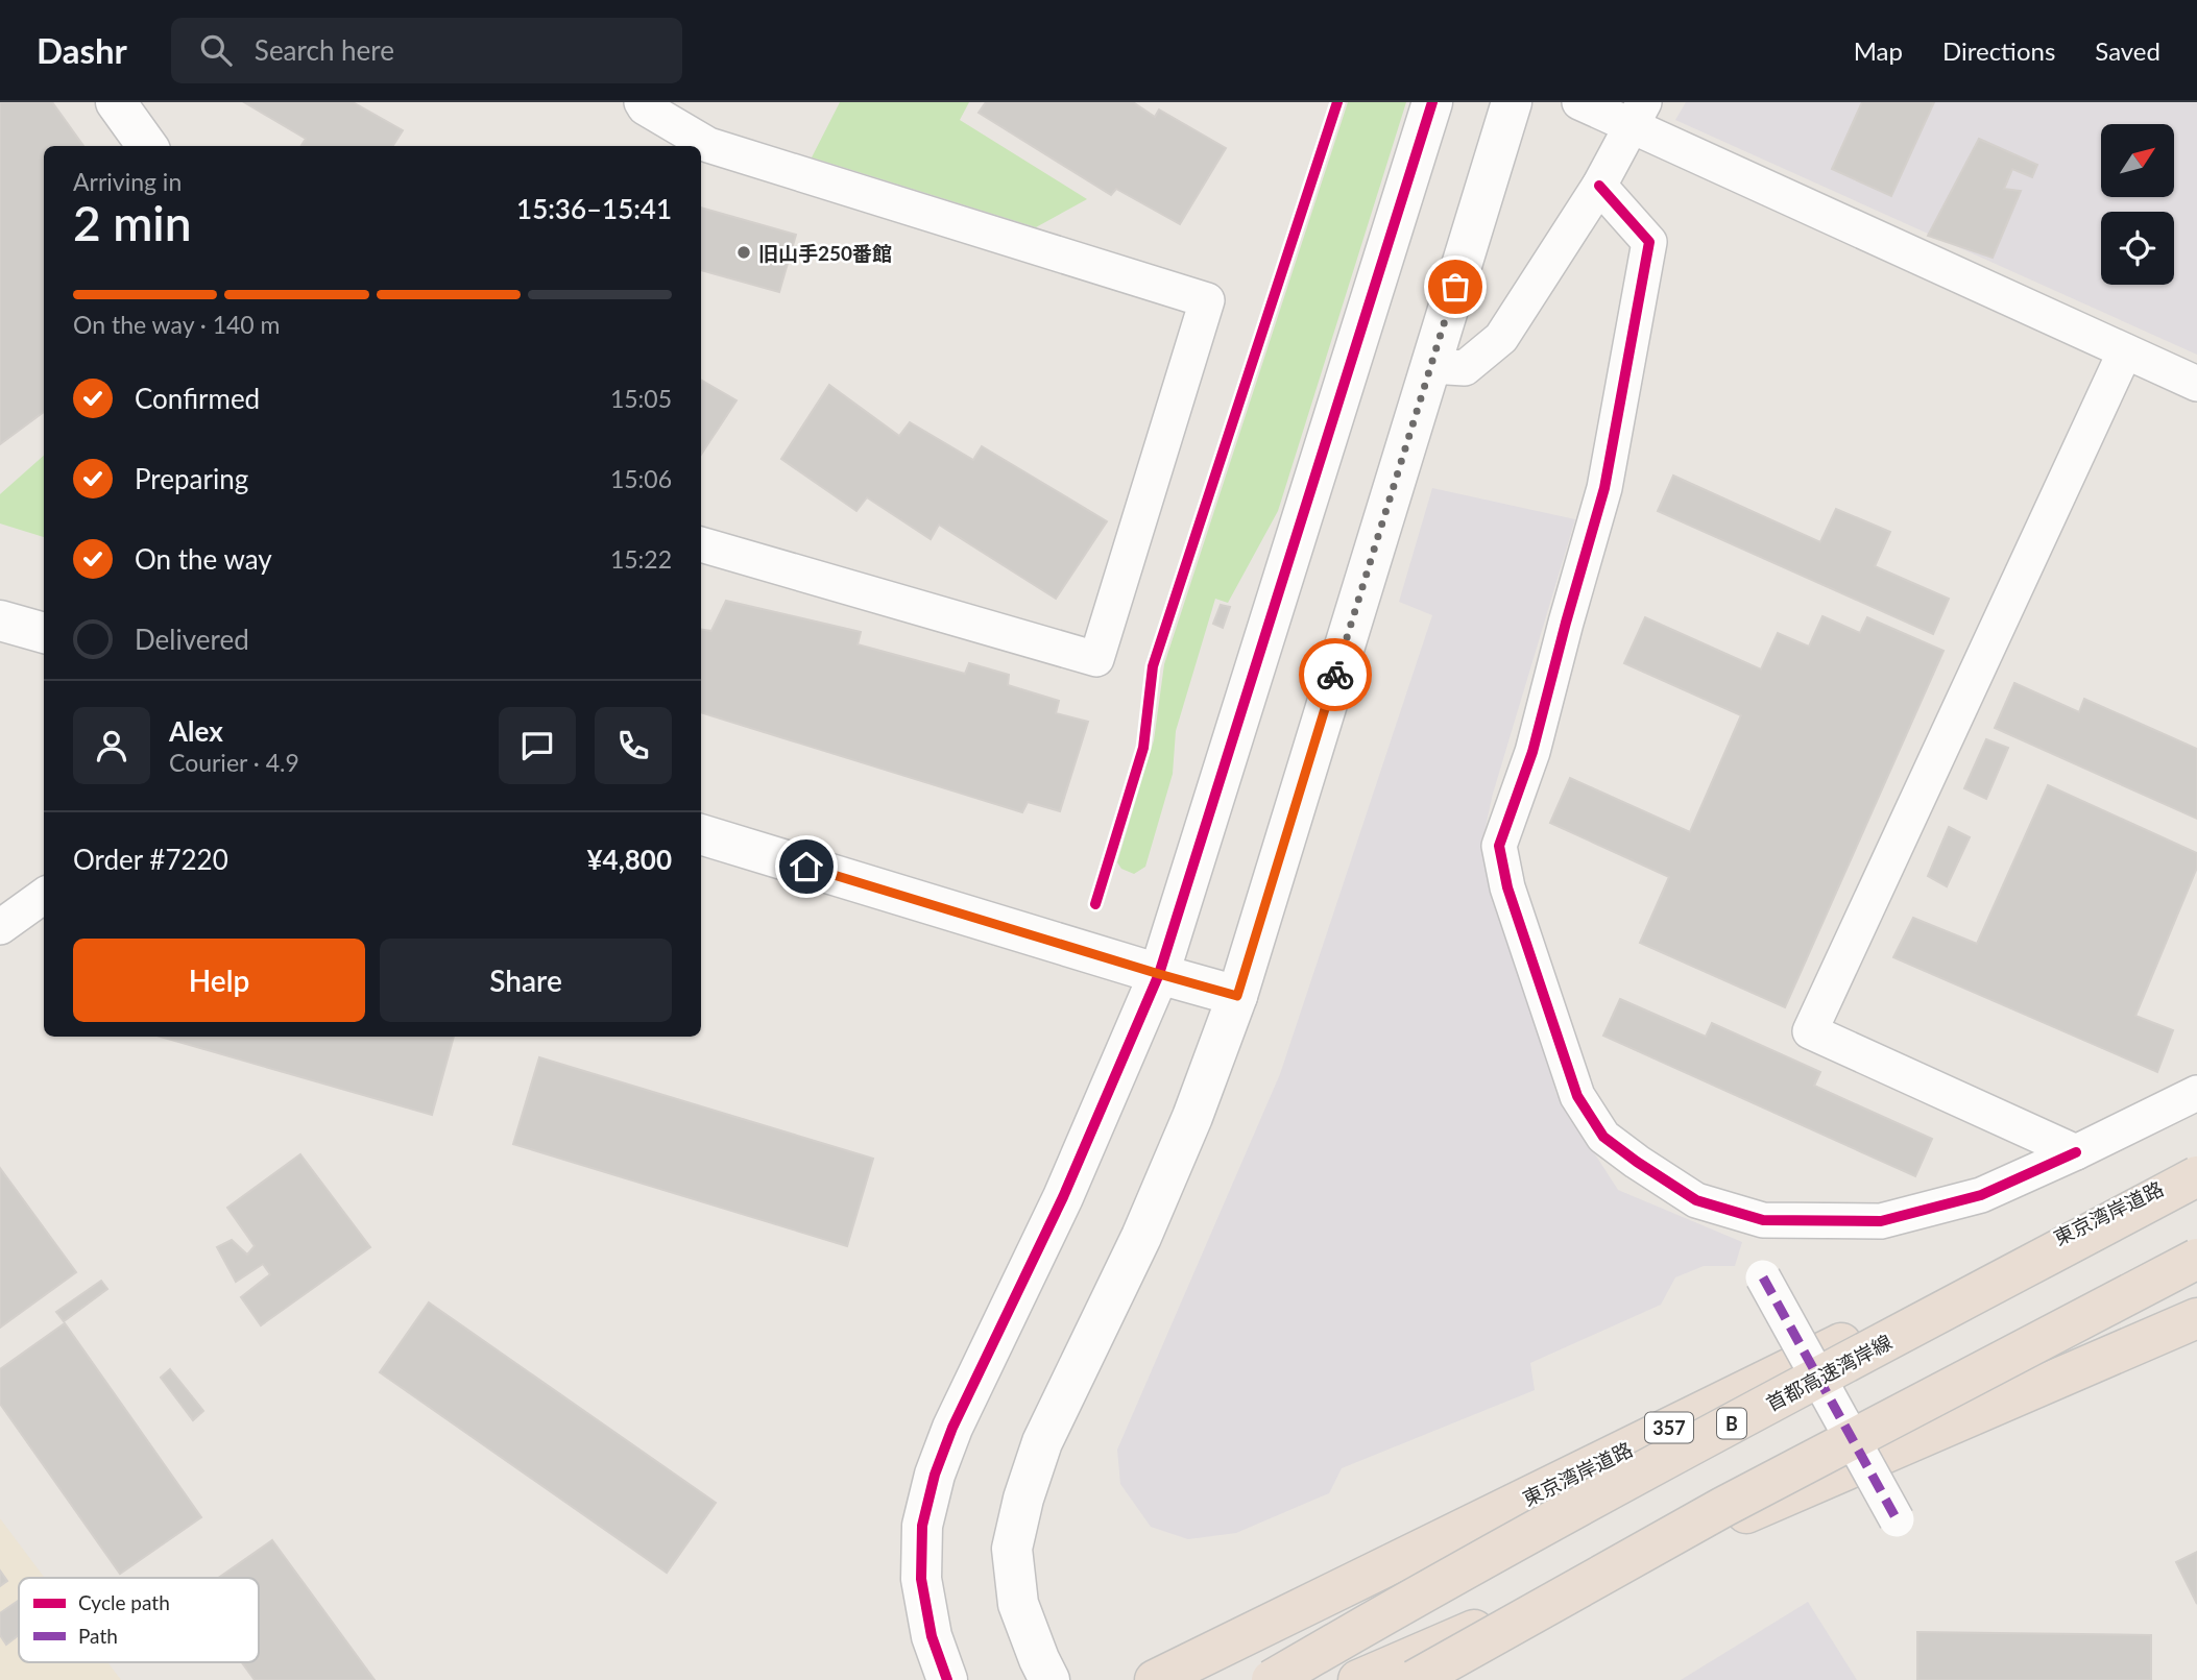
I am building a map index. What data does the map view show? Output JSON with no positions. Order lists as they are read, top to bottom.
{
  "streets": {
    "highway": [
      "東京湾岸道路",
      "首都高速湾岸線",
      "B",
      "357"
    ]
  },
  "crossings": [
    ["東京湾岸道路", "首都高速湾岸線"]
  ],
  "places": ["旧山手250番館"],
  "legend": ["Cycle path", "Path"],
  "north": "top right",
  "page": {
    "header": "Dashr",
    "search": "Search here",
    "nav": ["Map", "Directions", "Saved"],
    "heading": ["2 min", "Arriving in", "15:36–15:41"],
    "panel": [
      "Alex",
      "Courier · 4.9",
      "Order #7220",
      "¥4,800"
    ],
    "bar": "On the way · 140 m",
    "list": [
      ["Confirmed", "15:05"],
      ["Preparing", "15:06"],
      ["On the way", "15:22"],
      "Delivered"
    ],
    "buttons": ["Help", "Share"]
  }
}
